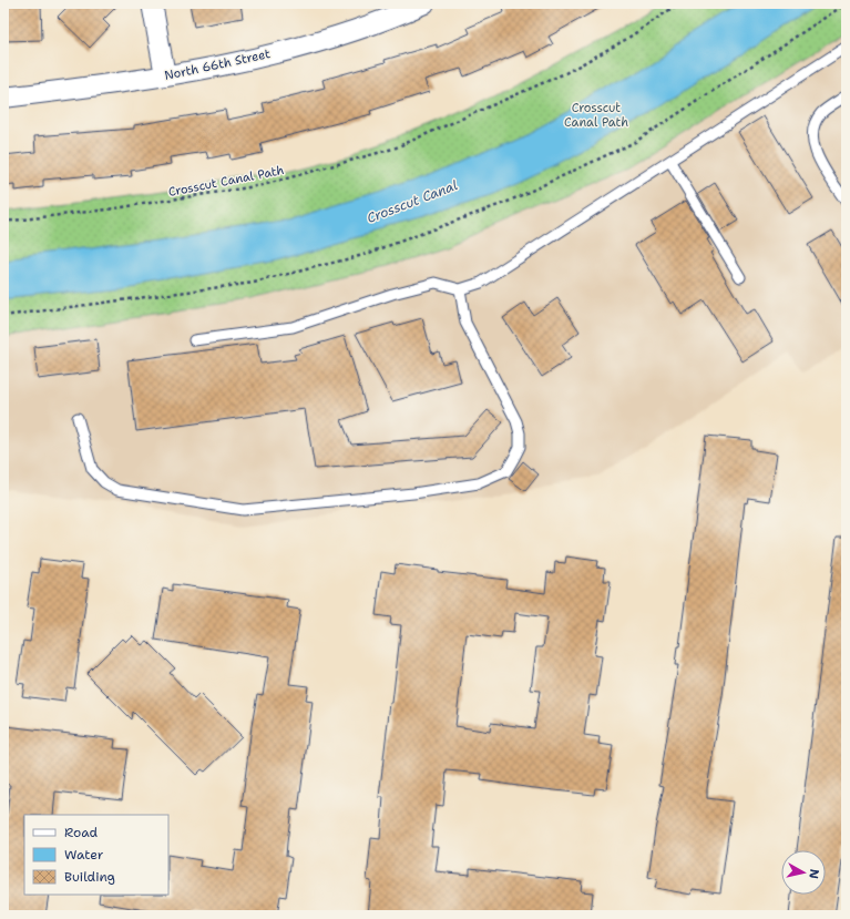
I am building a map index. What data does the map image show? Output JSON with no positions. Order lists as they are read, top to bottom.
{
  "streets": {
    "street": ["North 66th Street"],
    "path": ["Crosscut Canal Path"]
  },
  "water": ["Crosscut Canal"],
  "parks": ["Crosscut Canal Path"],
  "legend": ["Road", "Water", "Building"],
  "north": "right"
}
